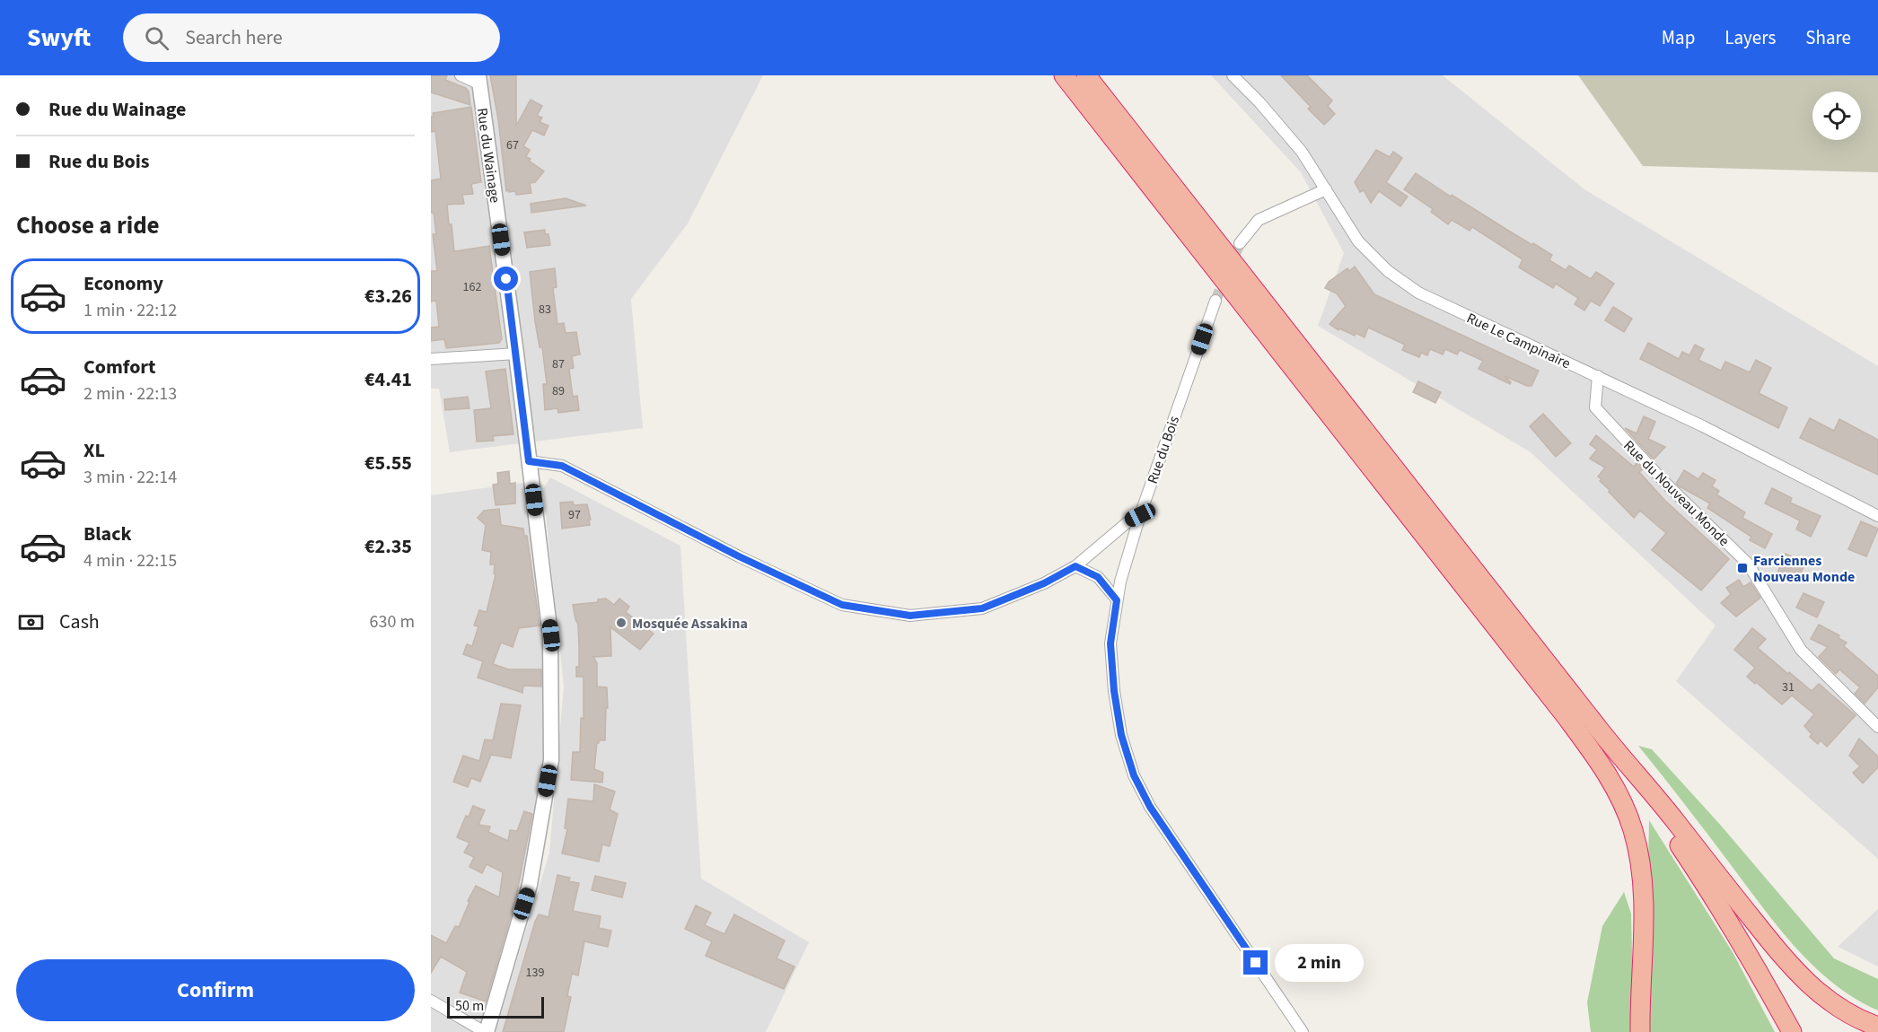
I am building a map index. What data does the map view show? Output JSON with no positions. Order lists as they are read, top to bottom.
{
  "streets": {
    "street": [
      "Rue du Wainage",
      "Rue Le Campinaire",
      "Rue du Bois",
      "Rue du Nouveau Monde"
    ]
  },
  "crossings": [
    ["Rue Le Campinaire", "Rue du Nouveau Monde"]
  ],
  "places": {
    "transit": ["Farciennes Nouveau Monde"],
    "other": ["Mosquée Assakina"]
  },
  "house_numbers": [
    "67",
    "162",
    "83",
    "87",
    "89",
    "97",
    "31",
    "139"
  ],
  "scale_bar": "50 m",
  "page": {
    "header": "Swyft",
    "search": "Search here",
    "nav": ["Map", "Layers", "Share"],
    "banner": ["Rue du Wainage", "Rue du Bois"],
    "heading": "Choose a ride",
    "list": [
      {
        "name": "Economy",
        "note": "1 min · 22:12",
        "value": "€3.26"
      },
      {
        "name": "Comfort",
        "note": "2 min · 22:13",
        "value": "€4.41"
      },
      {
        "name": "XL",
        "note": "3 min · 22:14",
        "value": "€5.55"
      },
      {
        "name": "Black",
        "note": "4 min · 22:15",
        "value": "€2.35"
      }
    ],
    "pay": ["Cash", "630 m"],
    "bubble": "2 min",
    "buttons": "Confirm",
    "scale": "50 m"
  }
}
